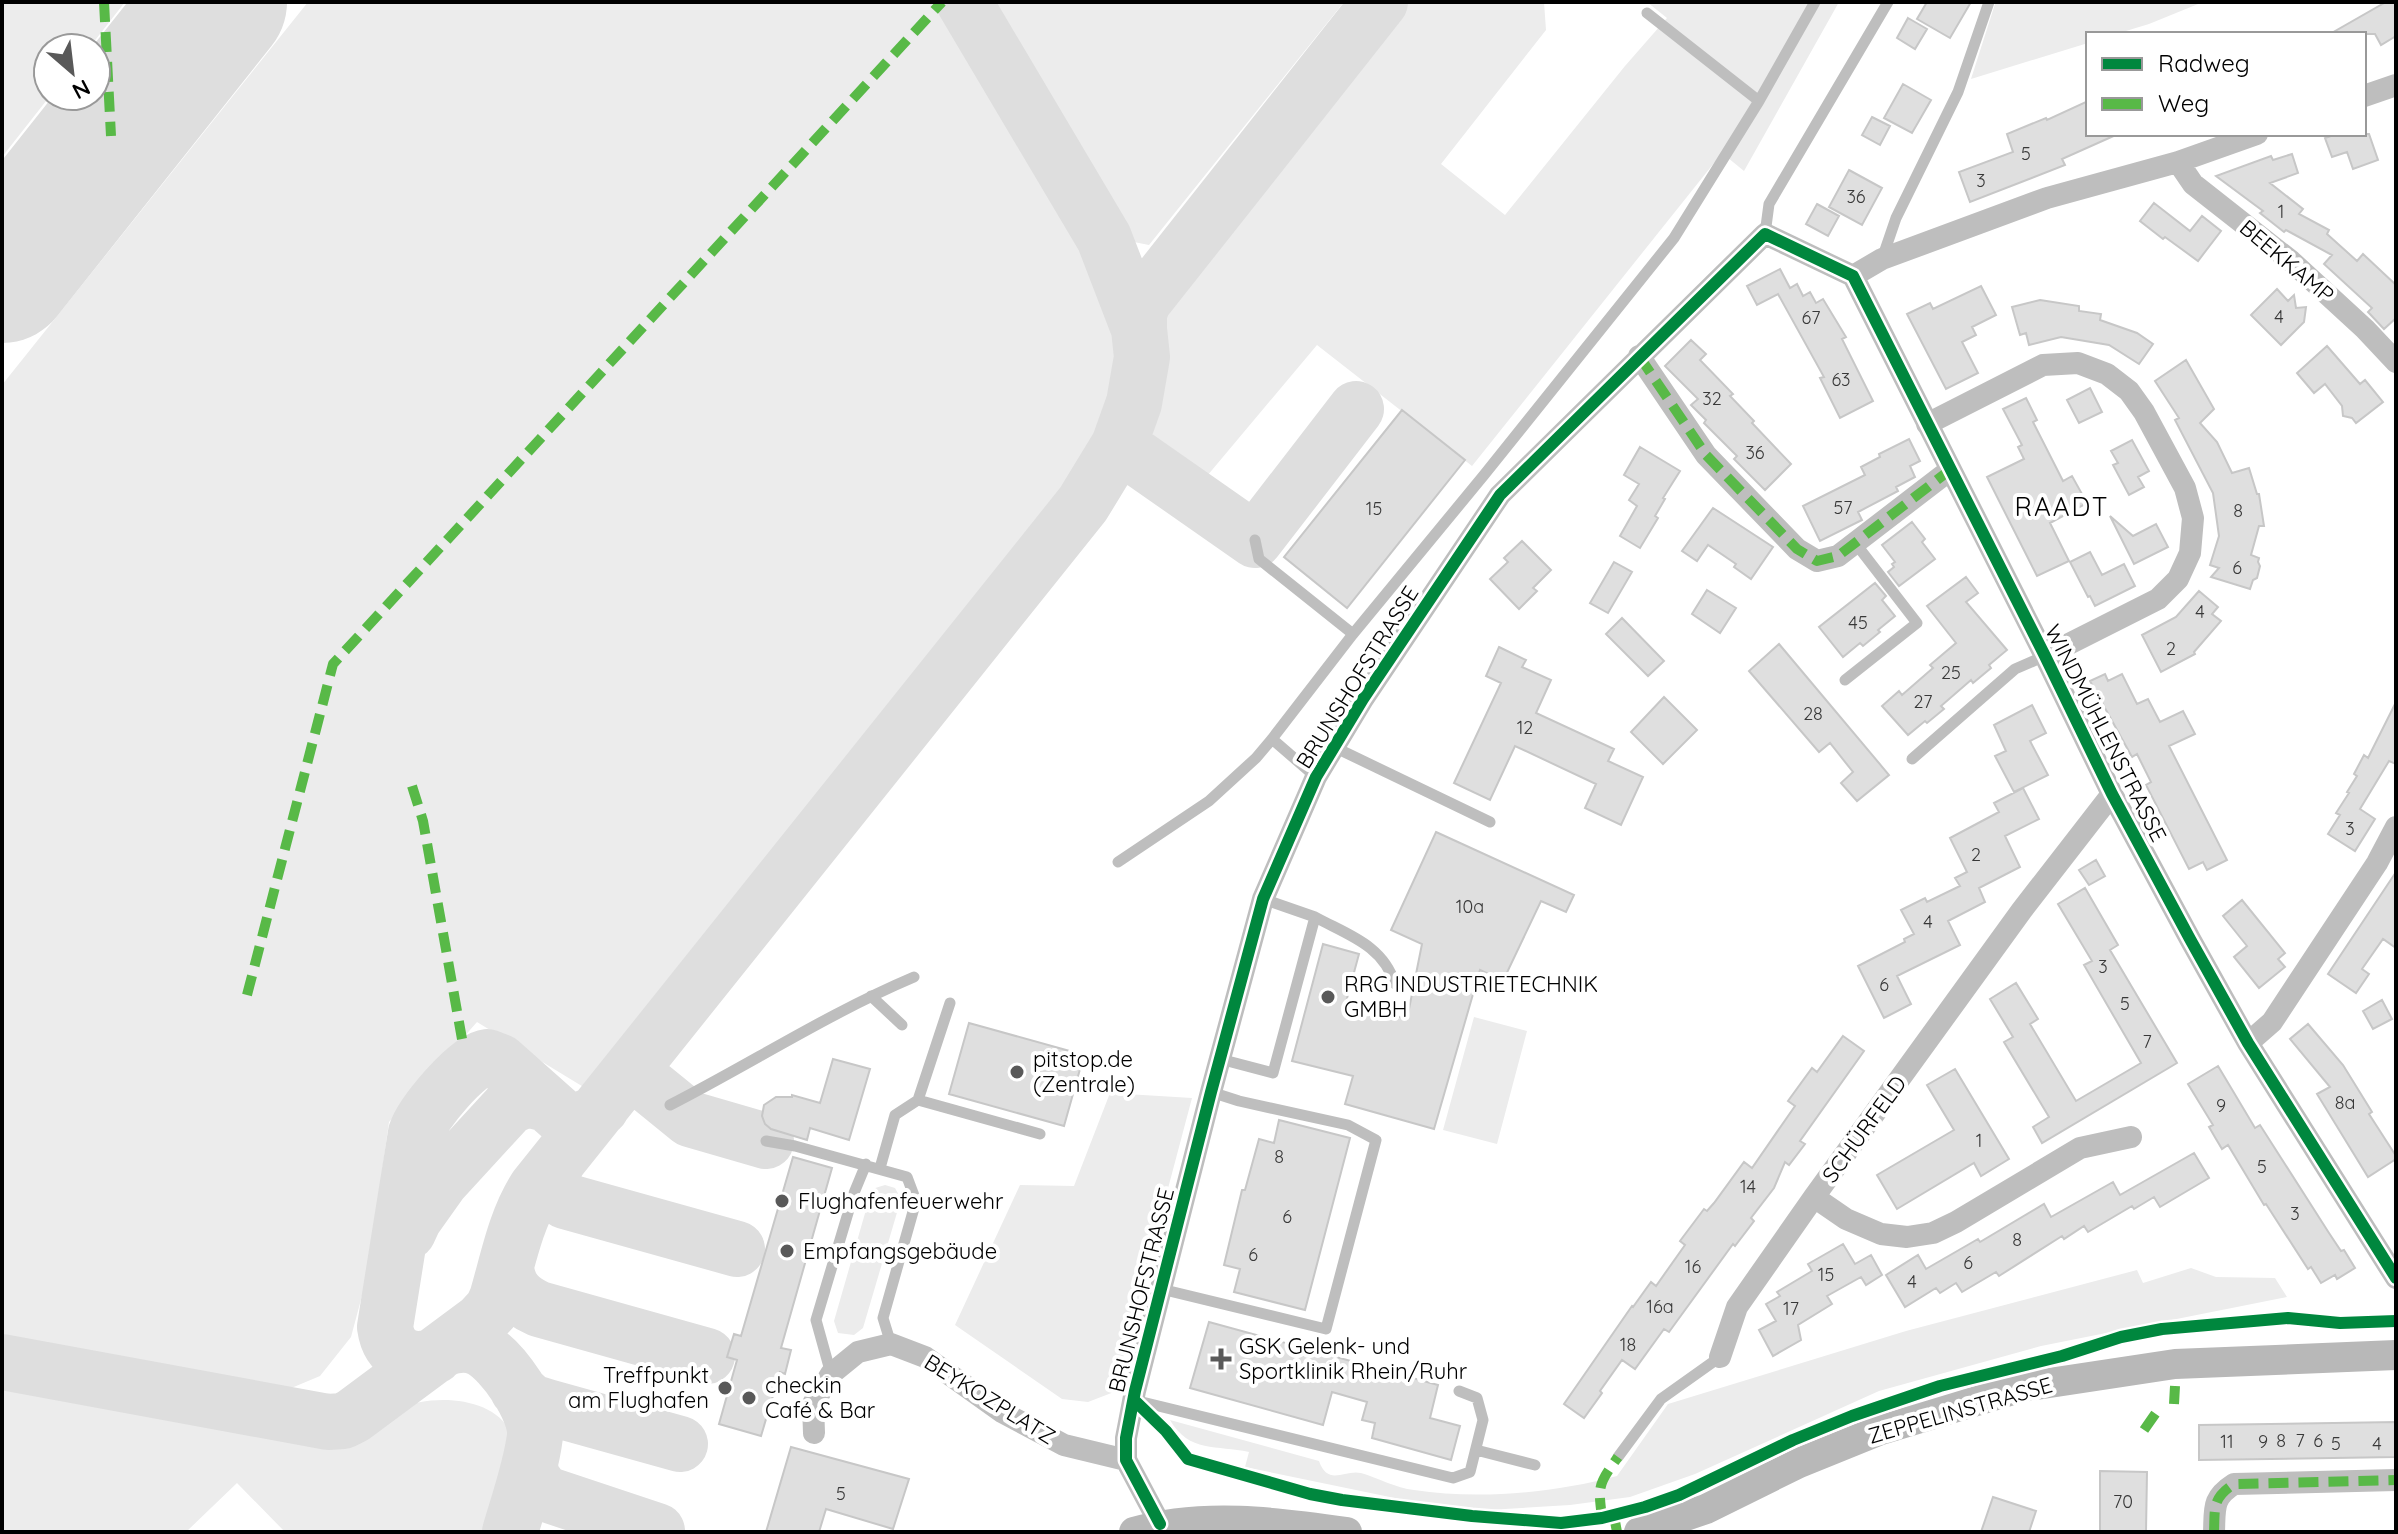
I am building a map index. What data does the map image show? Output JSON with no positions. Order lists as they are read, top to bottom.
{
  "streets": {
    "main road": ["ZEPPELINSTRASSE"],
    "street": [
      "BEEKKAMP",
      "BRUNSHOFSTRASSE",
      "WINDMÜHLENSTRASSE",
      "SCHÜRFELD",
      "BEYKOZPLATZ"
    ]
  },
  "crossings": [
    ["BRUNSHOFSTRASSE", "BEYKOZPLATZ"],
    ["WINDMÜHLENSTRASSE", "SCHÜRFELD"]
  ],
  "districts": ["RAADT"],
  "places": {
    "other": [
      "RRG INDUSTRIETECHNIK GMBH",
      "pitstop.de (Zentrale)",
      "Flughafenfeuerwehr",
      "Empfangsgebäude",
      "Treffpunkt am Flughafen",
      "checkin Café & Bar"
    ],
    "health": ["GSK Gelenk- und Sportklinik Rhein/Ruhr"]
  },
  "house_numbers": [
    "5",
    "3",
    "36",
    "1",
    "4",
    "67",
    "63",
    "32",
    "36",
    "57",
    "15",
    "8",
    "6",
    "4",
    "45",
    "2",
    "25",
    "27",
    "28",
    "12",
    "3",
    "2",
    "10a",
    "4",
    "3",
    "6",
    "5",
    "7",
    "8a",
    "9",
    "1",
    "8",
    "5",
    "14",
    "3",
    "6",
    "8",
    "6",
    "6",
    "16",
    "15",
    "4",
    "16a",
    "17",
    "18",
    "8",
    "7",
    "6",
    "11",
    "9",
    "5",
    "4",
    "5",
    "70"
  ],
  "legend": ["Radweg", "Weg"],
  "north": "bottom right"
}
